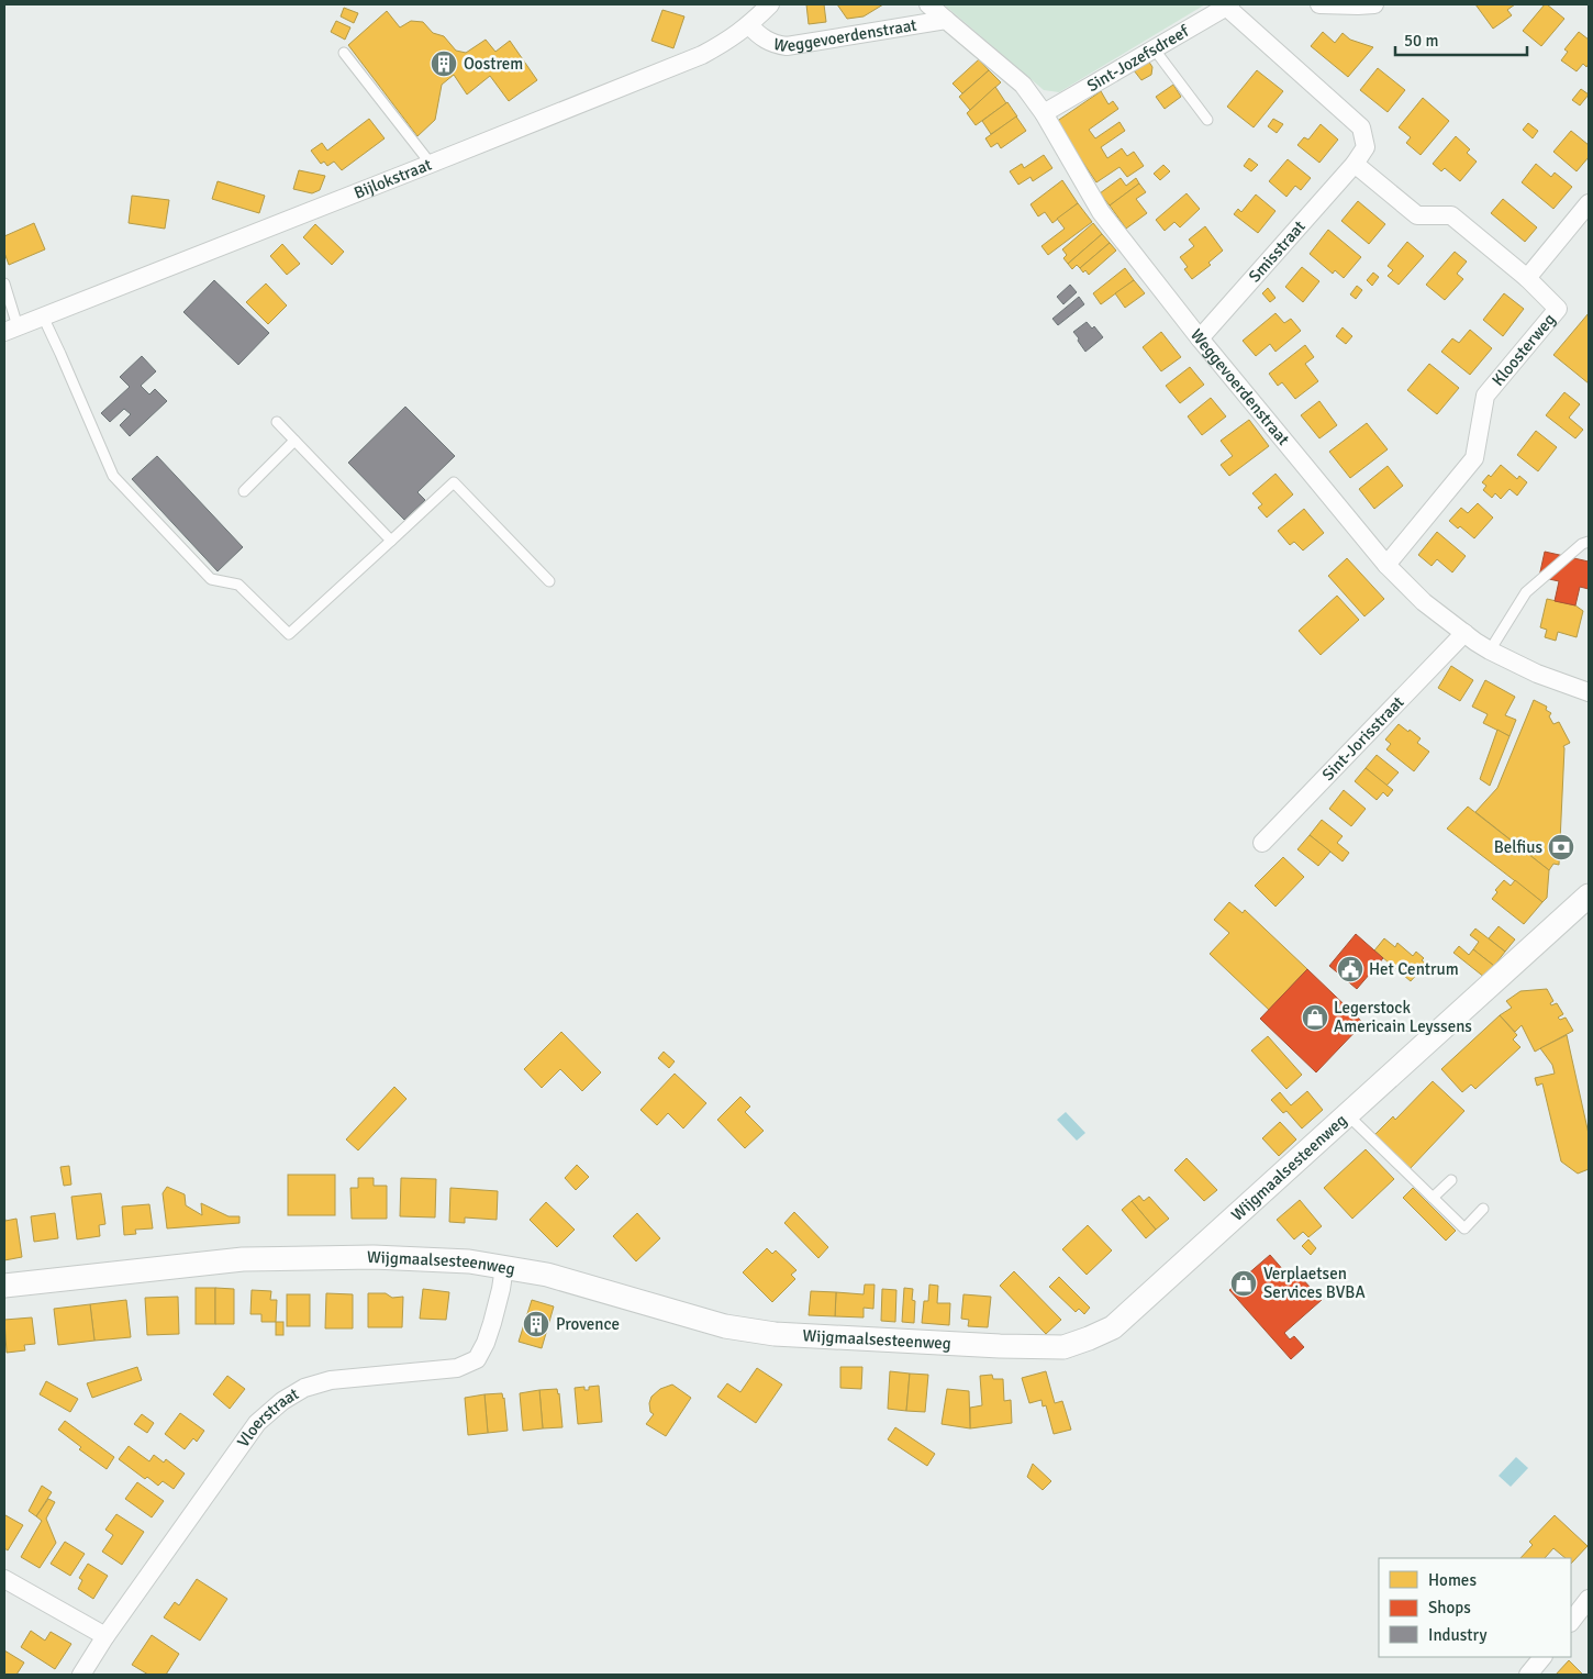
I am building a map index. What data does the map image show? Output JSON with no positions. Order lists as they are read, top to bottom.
{
  "streets": {
    "street": [
      "Weggevoerdenstraat",
      "Sint-Jozefsdreef",
      "Bijlokstraat",
      "Smisstraat",
      "Kloosterweg",
      "Sint-Jorisstraat",
      "Wijgmaalsesteenweg",
      "Vloerstraat"
    ]
  },
  "crossings": [
    ["Weggevoerdenstraat", "Sint-Jozefsdreef"],
    ["Weggevoerdenstraat", "Bijlokstraat"],
    ["Weggevoerdenstraat", "Smisstraat"],
    ["Weggevoerdenstraat", "Kloosterweg"],
    ["Weggevoerdenstraat", "Sint-Jorisstraat"],
    ["Sint-Jozefsdreef", "Smisstraat"],
    ["Wijgmaalsesteenweg", "Vloerstraat"]
  ],
  "places": {
    "building": ["Oostrem", "Provence"],
    "bank": ["Belfius"],
    "public building": ["Het Centrum"],
    "shop": ["Legerstock Americain Leyssens", "Verplaetsen Services BVBA"]
  },
  "legend": ["Homes", "Shops", "Industry"],
  "scale_bar": "50 m"
}
